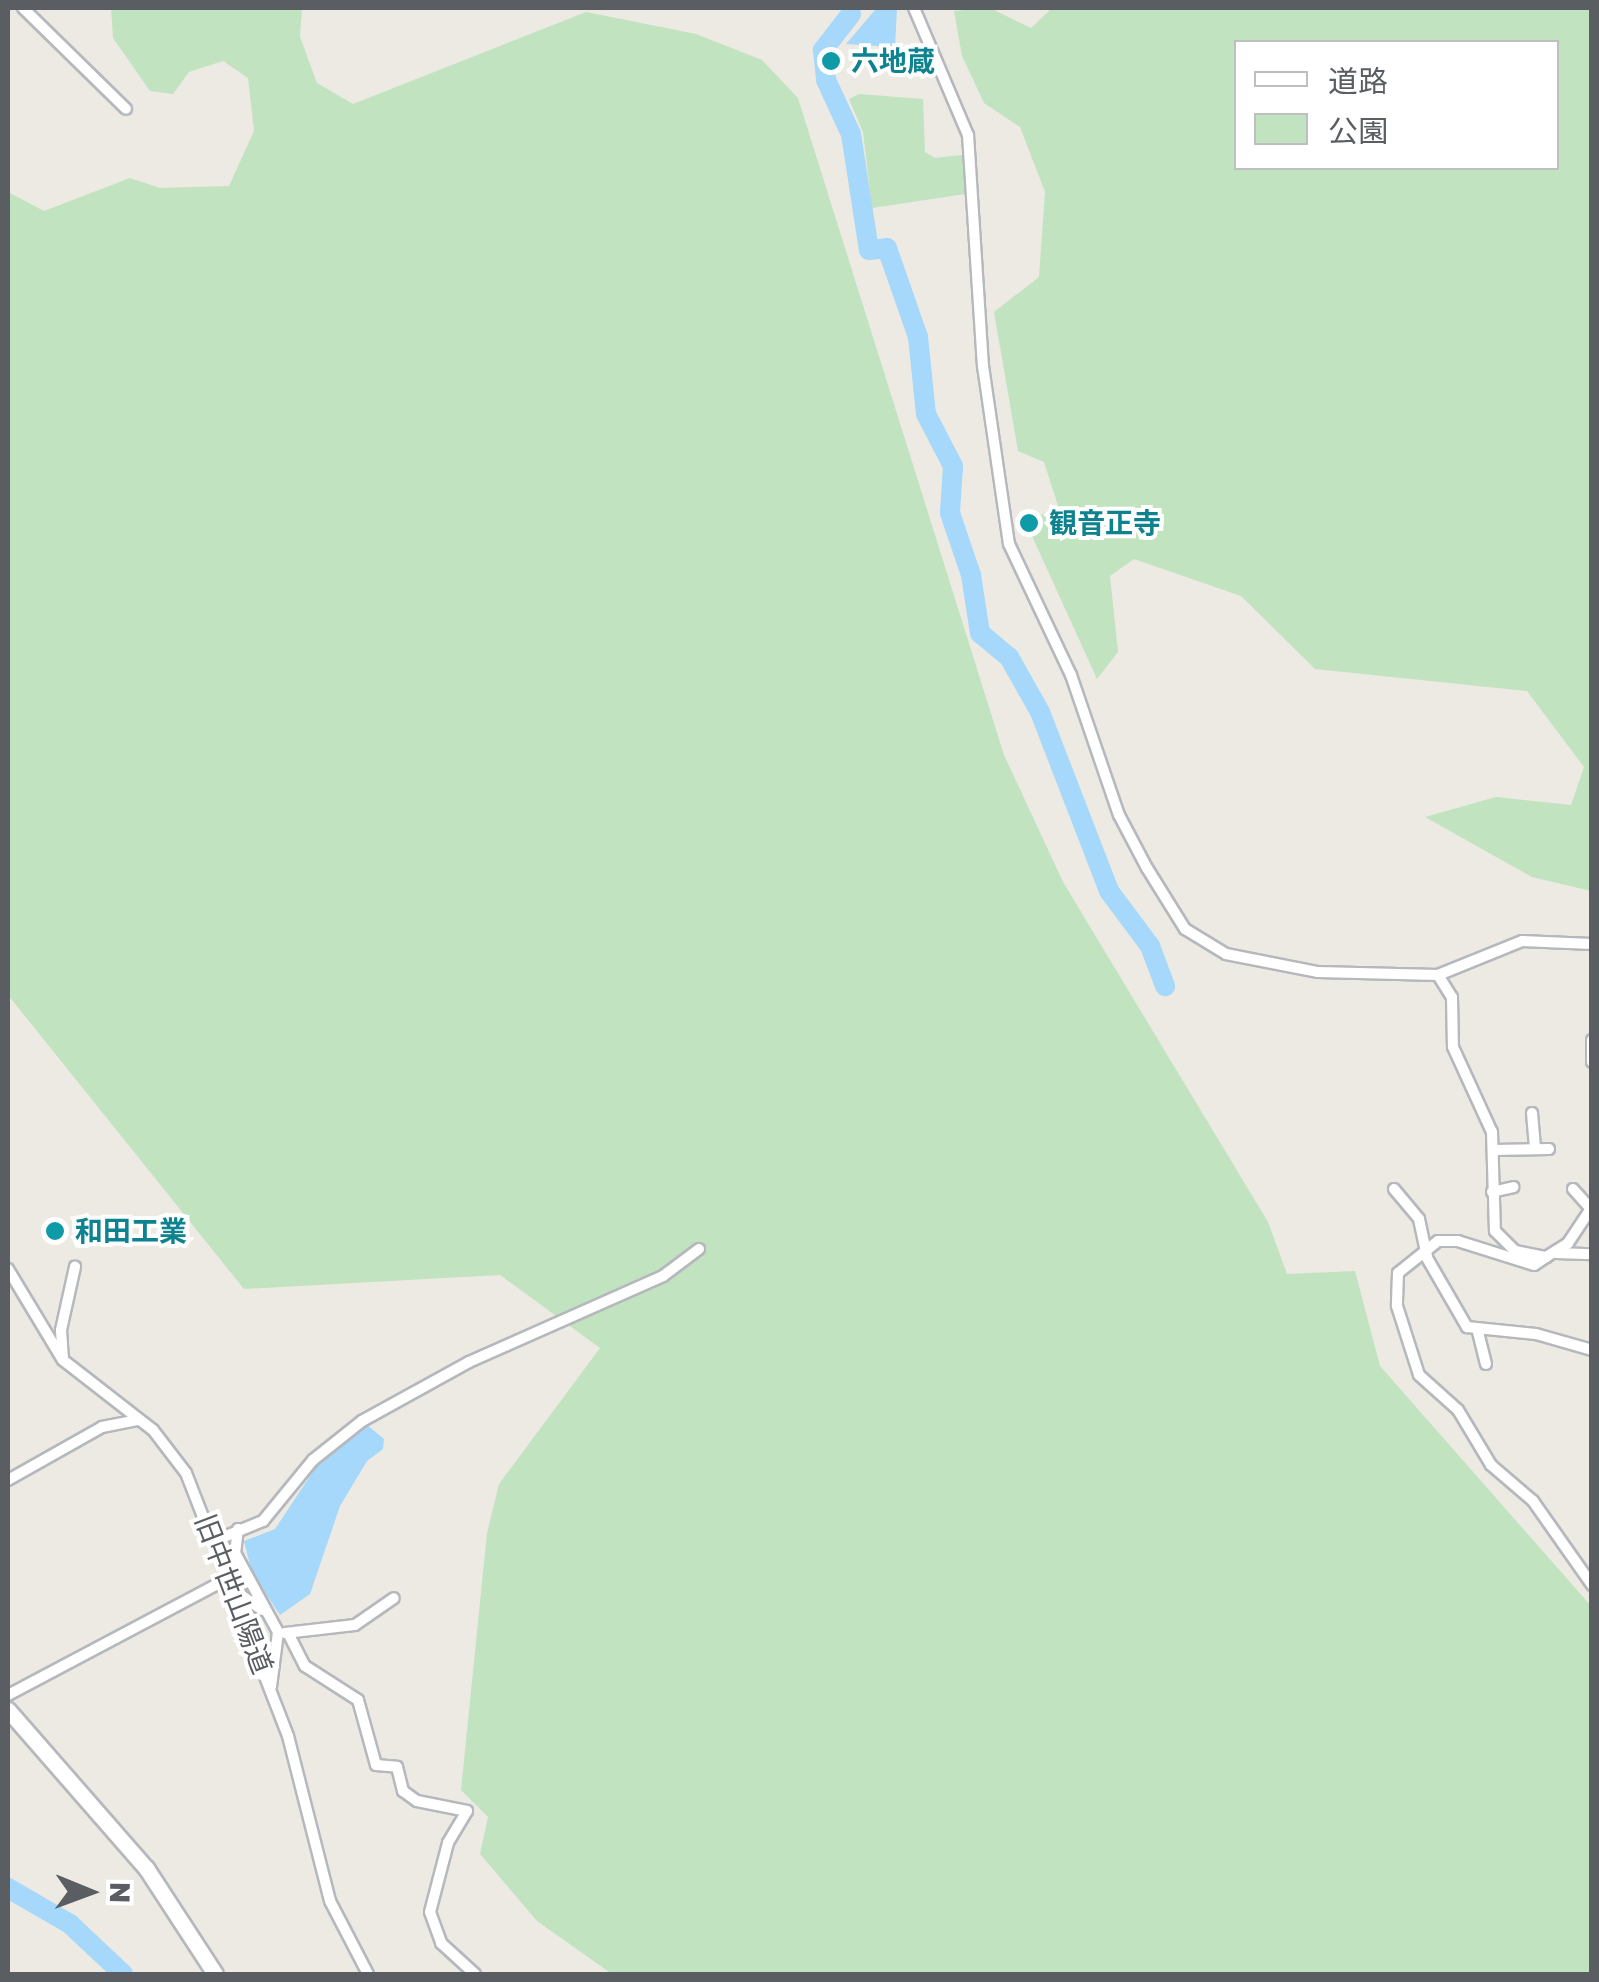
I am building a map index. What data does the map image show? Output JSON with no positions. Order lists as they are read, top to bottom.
{
  "streets": {
    "street": ["旧中世山陽道"]
  },
  "places": ["六地蔵", "観音正寺", "和田工業"],
  "legend": ["道路", "公園"],
  "north": "right"
}
